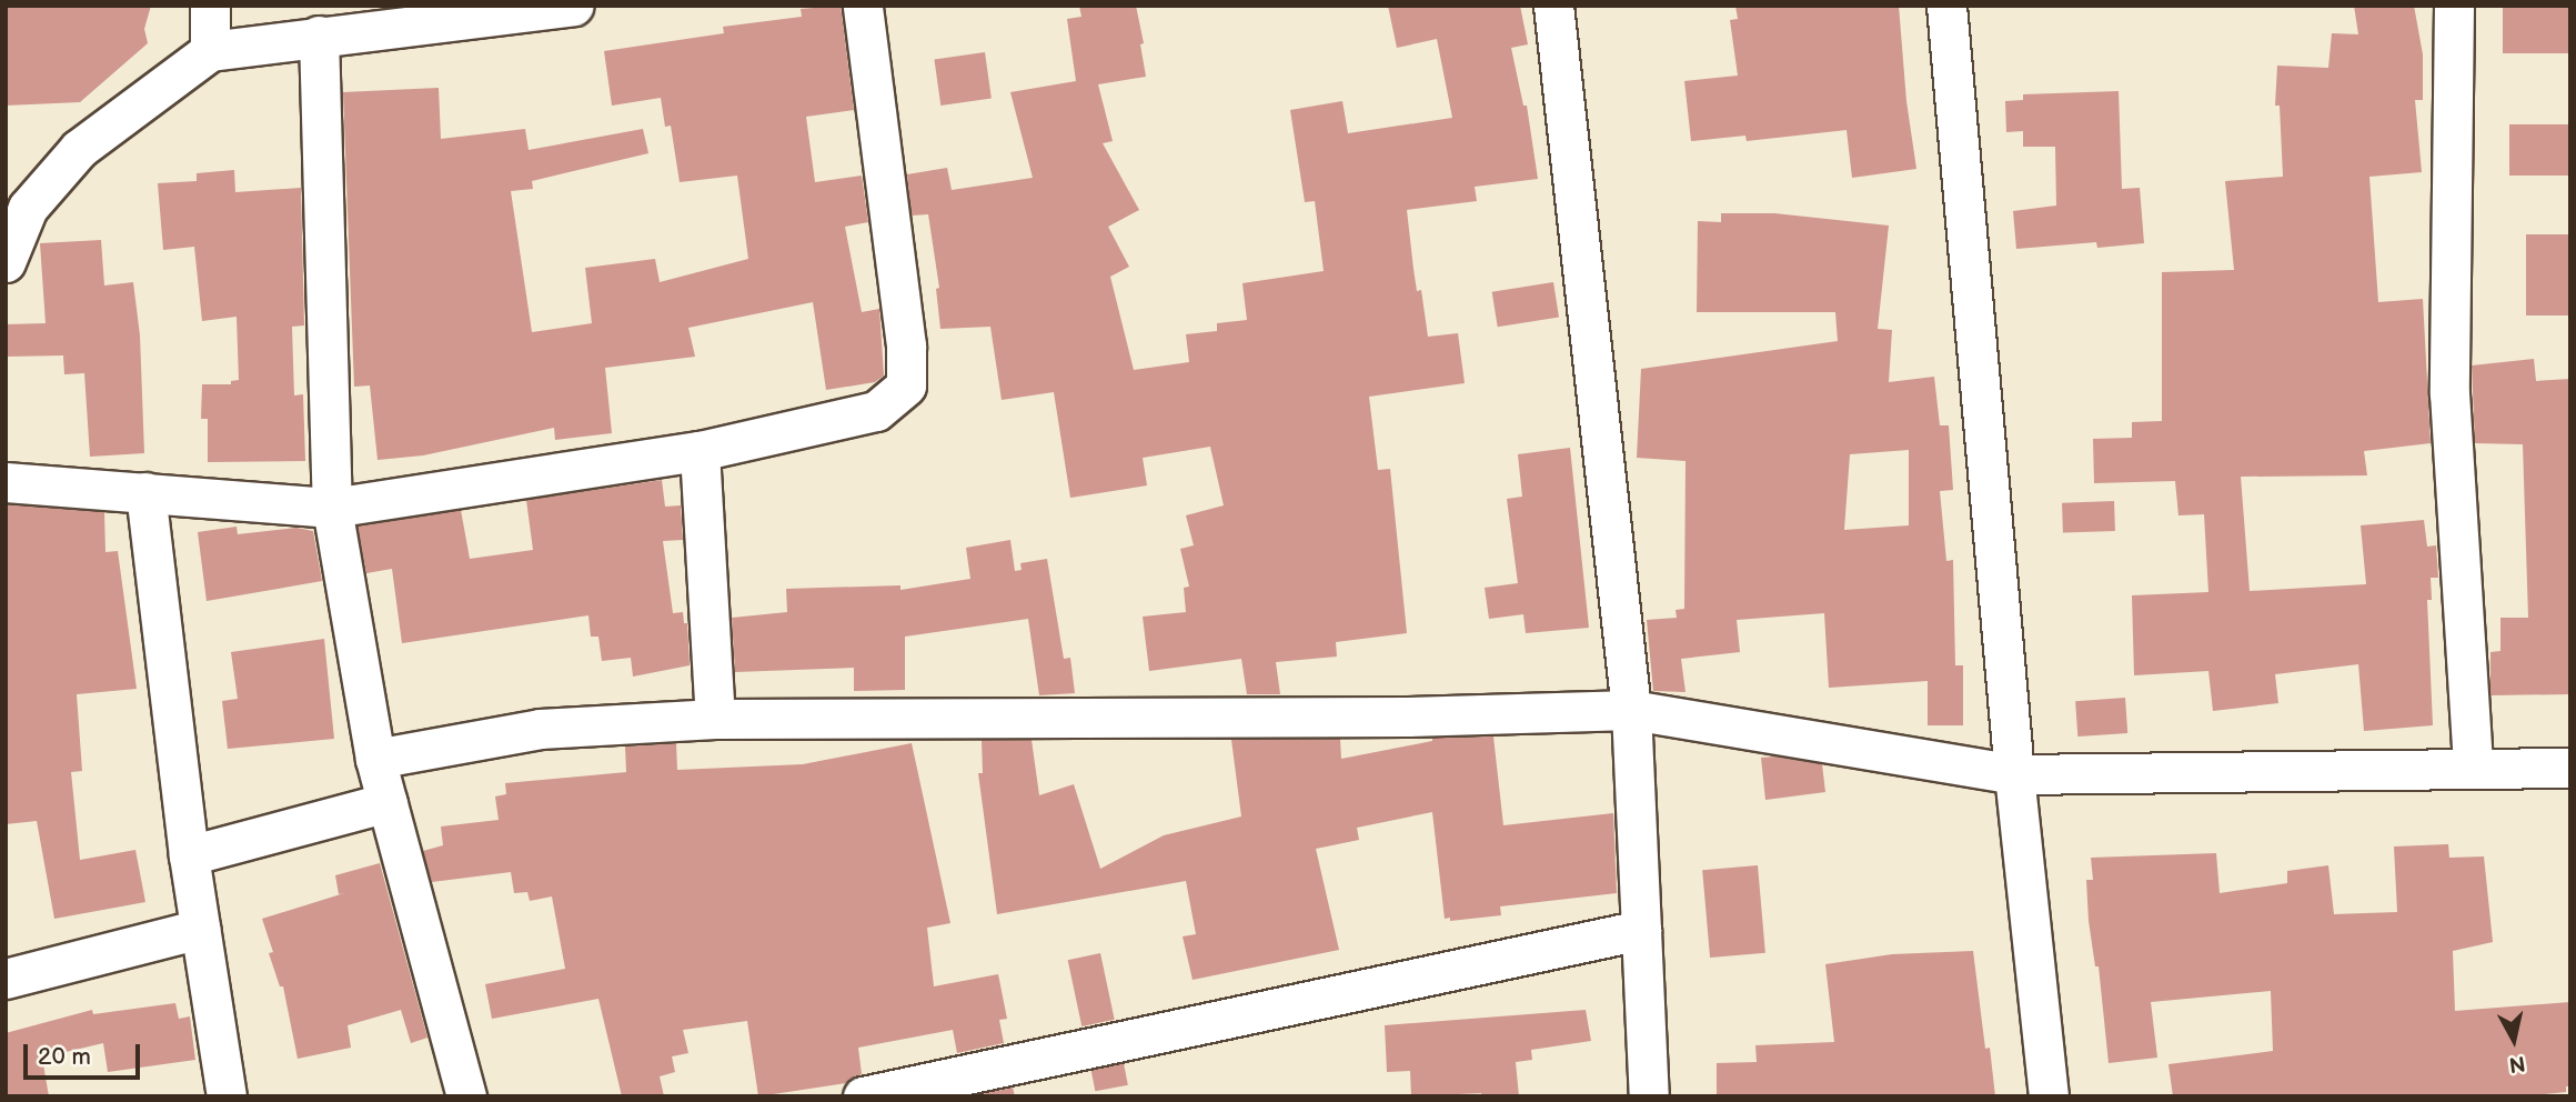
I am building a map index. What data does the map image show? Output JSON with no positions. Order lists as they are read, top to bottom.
{
  "scale_bar": "20 m",
  "north": "bottom"
}
